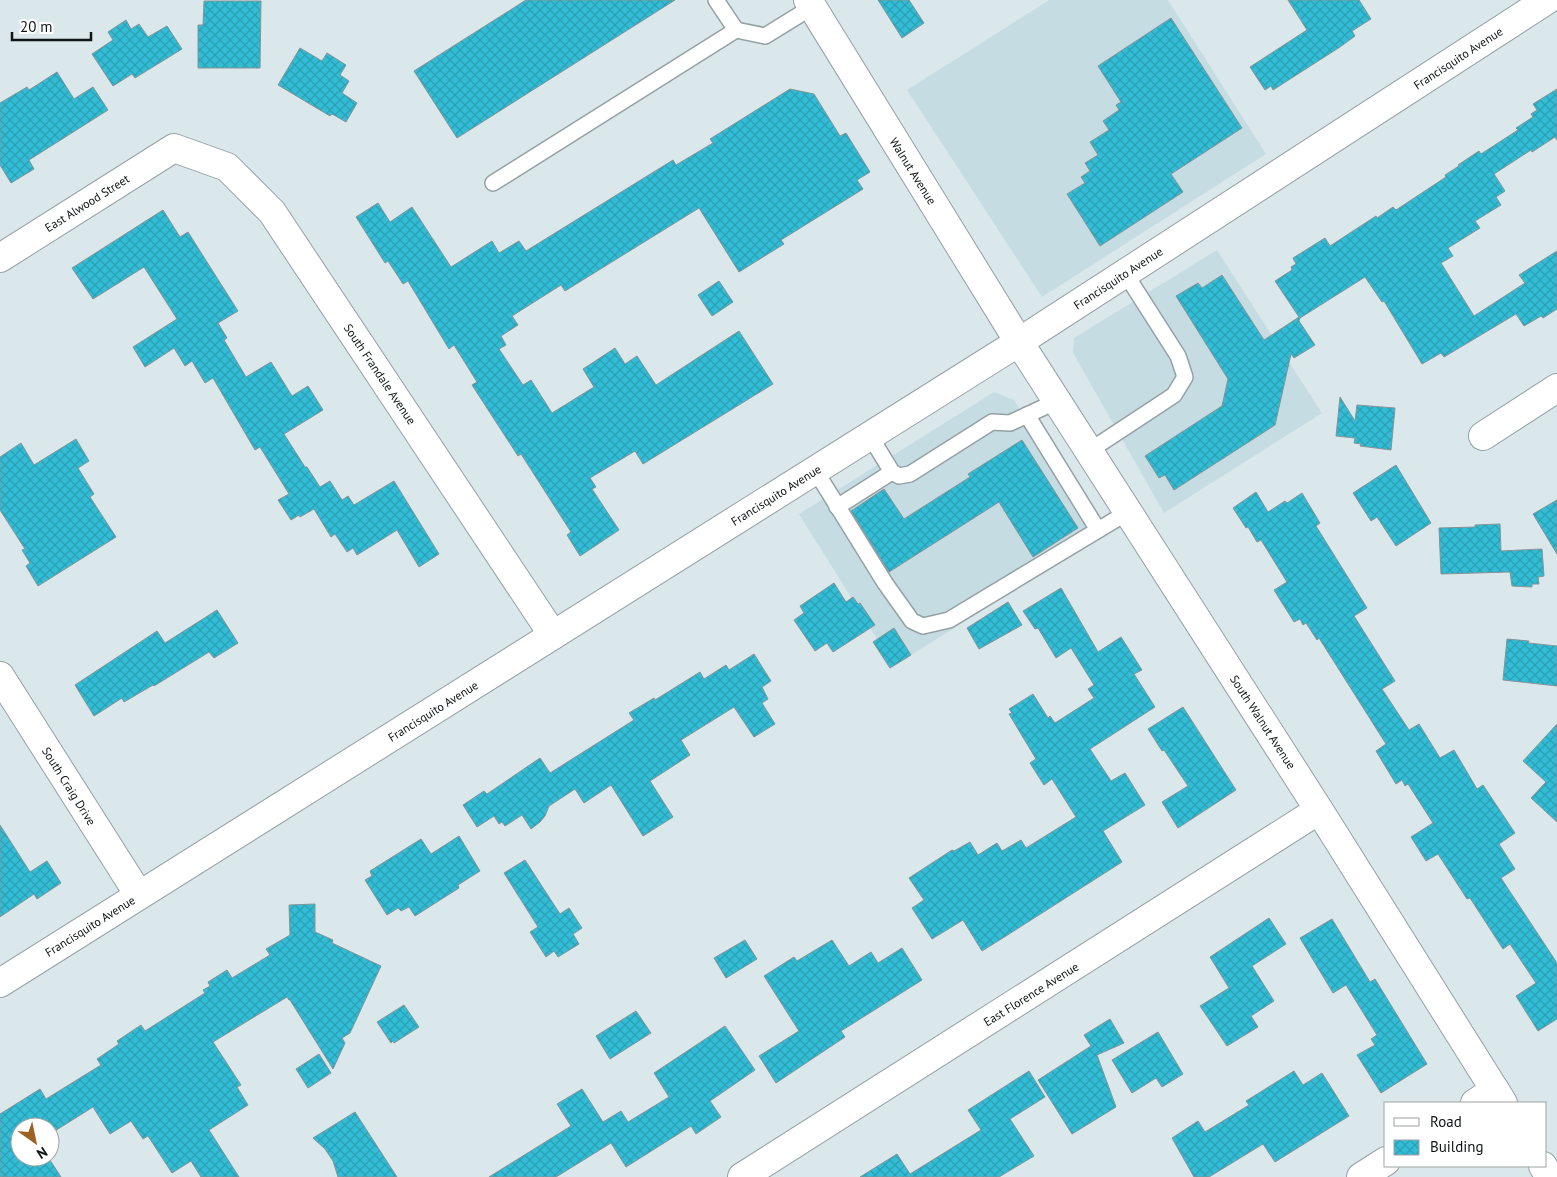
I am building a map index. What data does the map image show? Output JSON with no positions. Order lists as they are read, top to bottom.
{
  "streets": {
    "street": [
      "Francisquito Avenue",
      "Walnut Avenue",
      "East Alwood Street",
      "South Frandale Avenue",
      "South Walnut Avenue",
      "South Craig Drive",
      "East Florence Avenue"
    ]
  },
  "crossings": [
    ["Francisquito Avenue", "Walnut Avenue"],
    ["Francisquito Avenue", "South Frandale Avenue"],
    ["Francisquito Avenue", "South Walnut Avenue"],
    ["Francisquito Avenue", "South Craig Drive"],
    ["Walnut Avenue", "South Walnut Avenue"],
    ["East Alwood Street", "South Frandale Avenue"],
    ["South Walnut Avenue", "East Florence Avenue"]
  ],
  "legend": ["Road", "Building"],
  "scale_bar": "20 m",
  "north": "bottom right"
}
